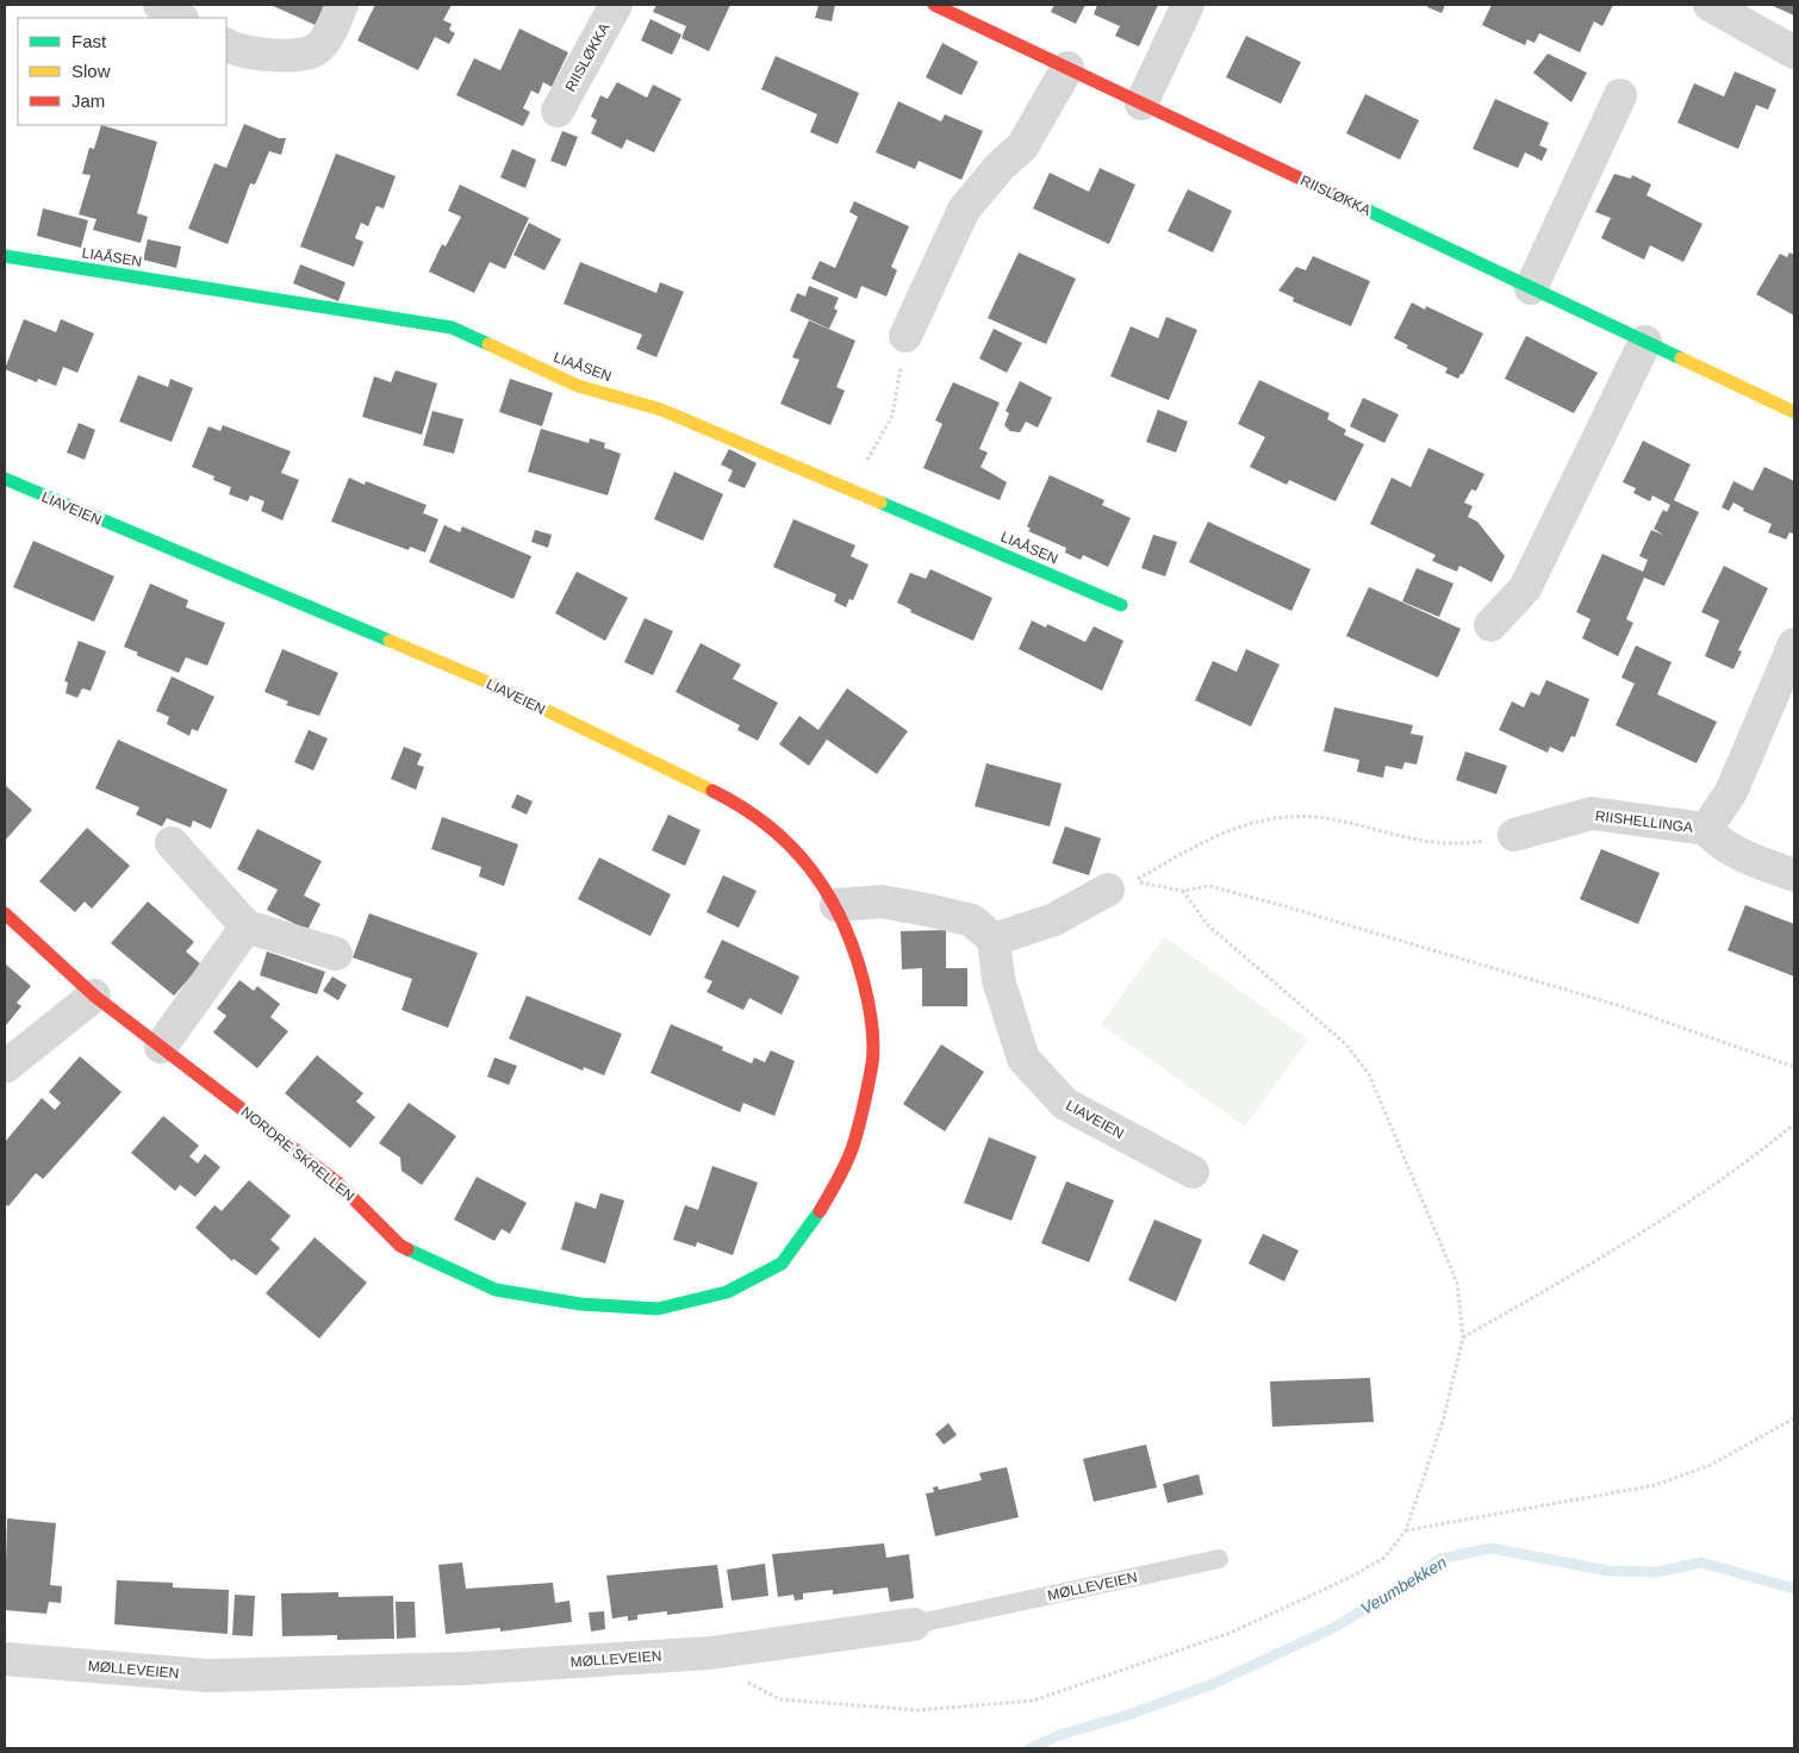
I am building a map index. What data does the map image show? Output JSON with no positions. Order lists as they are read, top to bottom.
{
  "streets": {
    "street": [
      "RIISLØKKA",
      "LIAÅSEN",
      "LIAVEIEN",
      "RIISHELLINGA",
      "NORDRE SKRELLEN",
      "MØLLEVEIEN"
    ]
  },
  "crossings": [
    ["LIAVEIEN", "NORDRE SKRELLEN"]
  ],
  "water": ["Veumbekken"],
  "legend": ["Fast", "Slow", "Jam"]
}
